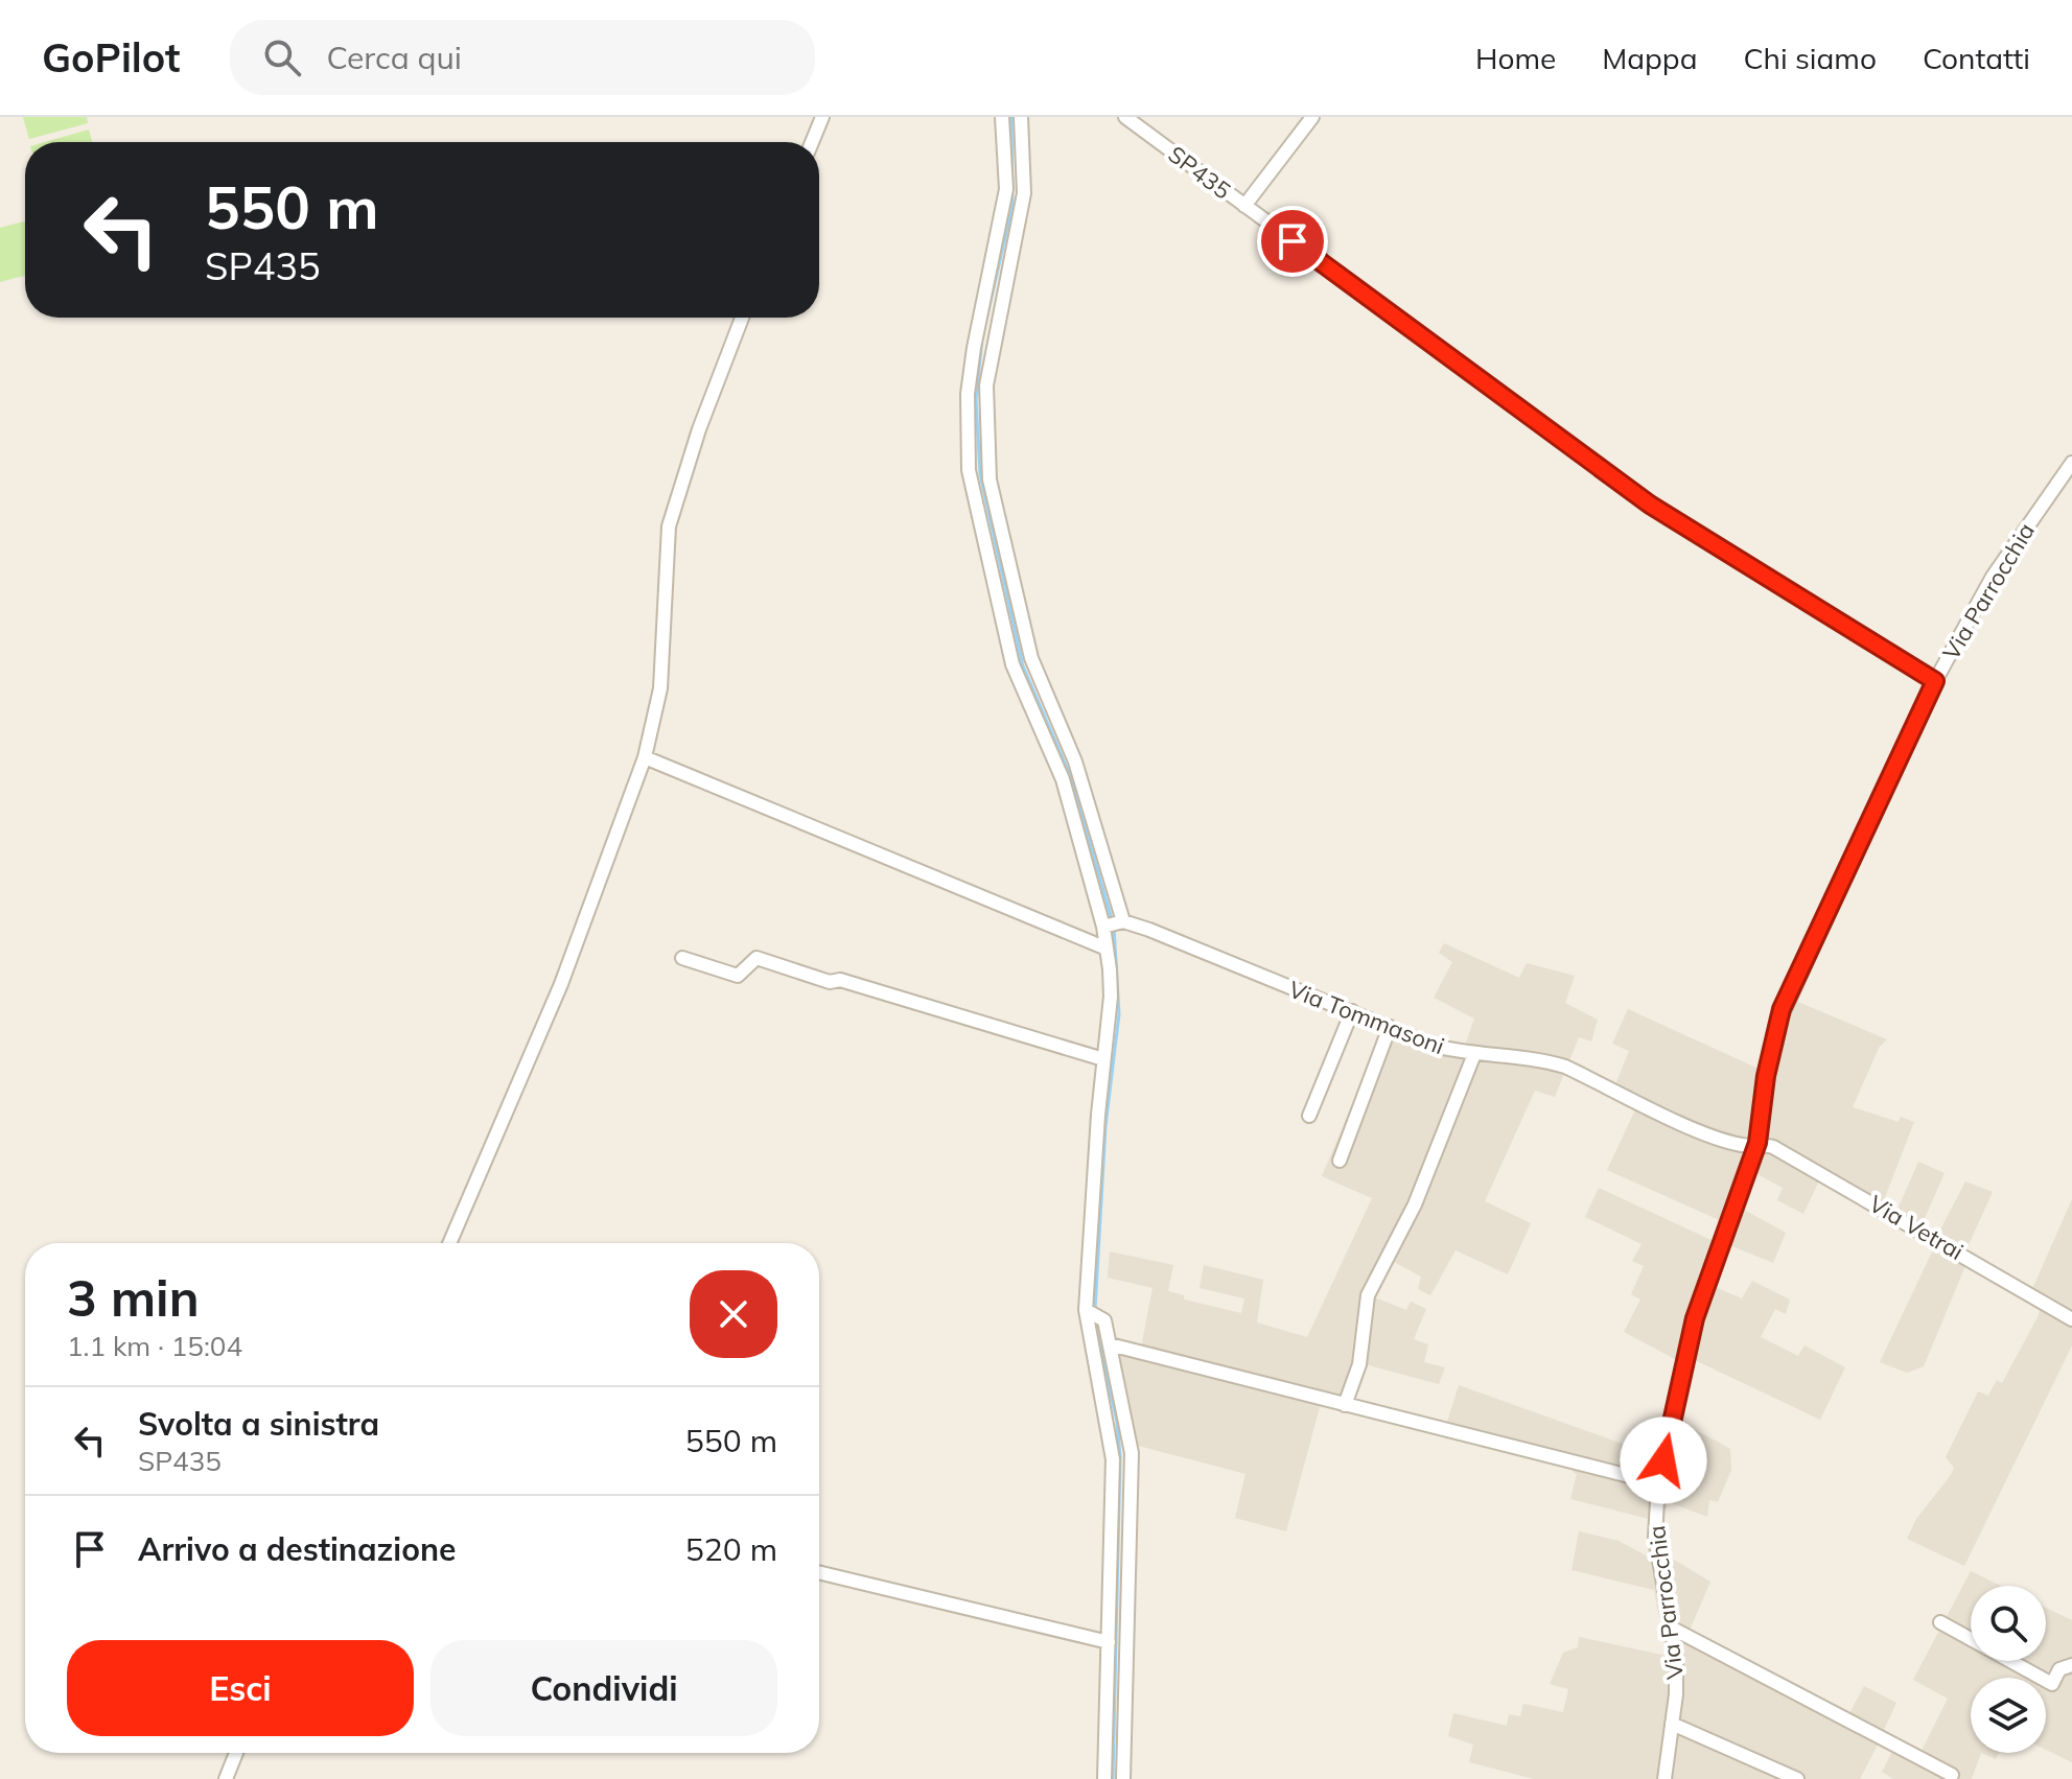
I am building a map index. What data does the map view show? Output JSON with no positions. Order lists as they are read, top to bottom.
{
  "streets": {
    "street": [
      "SP435",
      "Via Parrocchia",
      "Via Tommasoni",
      "Via Vetrai"
    ]
  },
  "crossings": [
    ["SP435", "Via Parrocchia"],
    ["Via Parrocchia", "Via Tommasoni"],
    ["Via Parrocchia", "Via Vetrai"],
    ["Via Tommasoni", "Via Vetrai"]
  ],
  "page": {
    "header": "GoPilot",
    "search": "Cerca qui",
    "nav": [
      "Home",
      "Mappa",
      "Chi siamo",
      "Contatti"
    ],
    "turn": ["550 m", "SP435"],
    "heading": ["3 min", "1.1 km · 15:04"],
    "list": [
      {
        "name": "Svolta a sinistra",
        "note": "SP435",
        "value": "550 m"
      },
      {
        "name": "Arrivo a destinazione",
        "value": "520 m"
      }
    ],
    "buttons": ["Esci", "Condividi"]
  }
}
